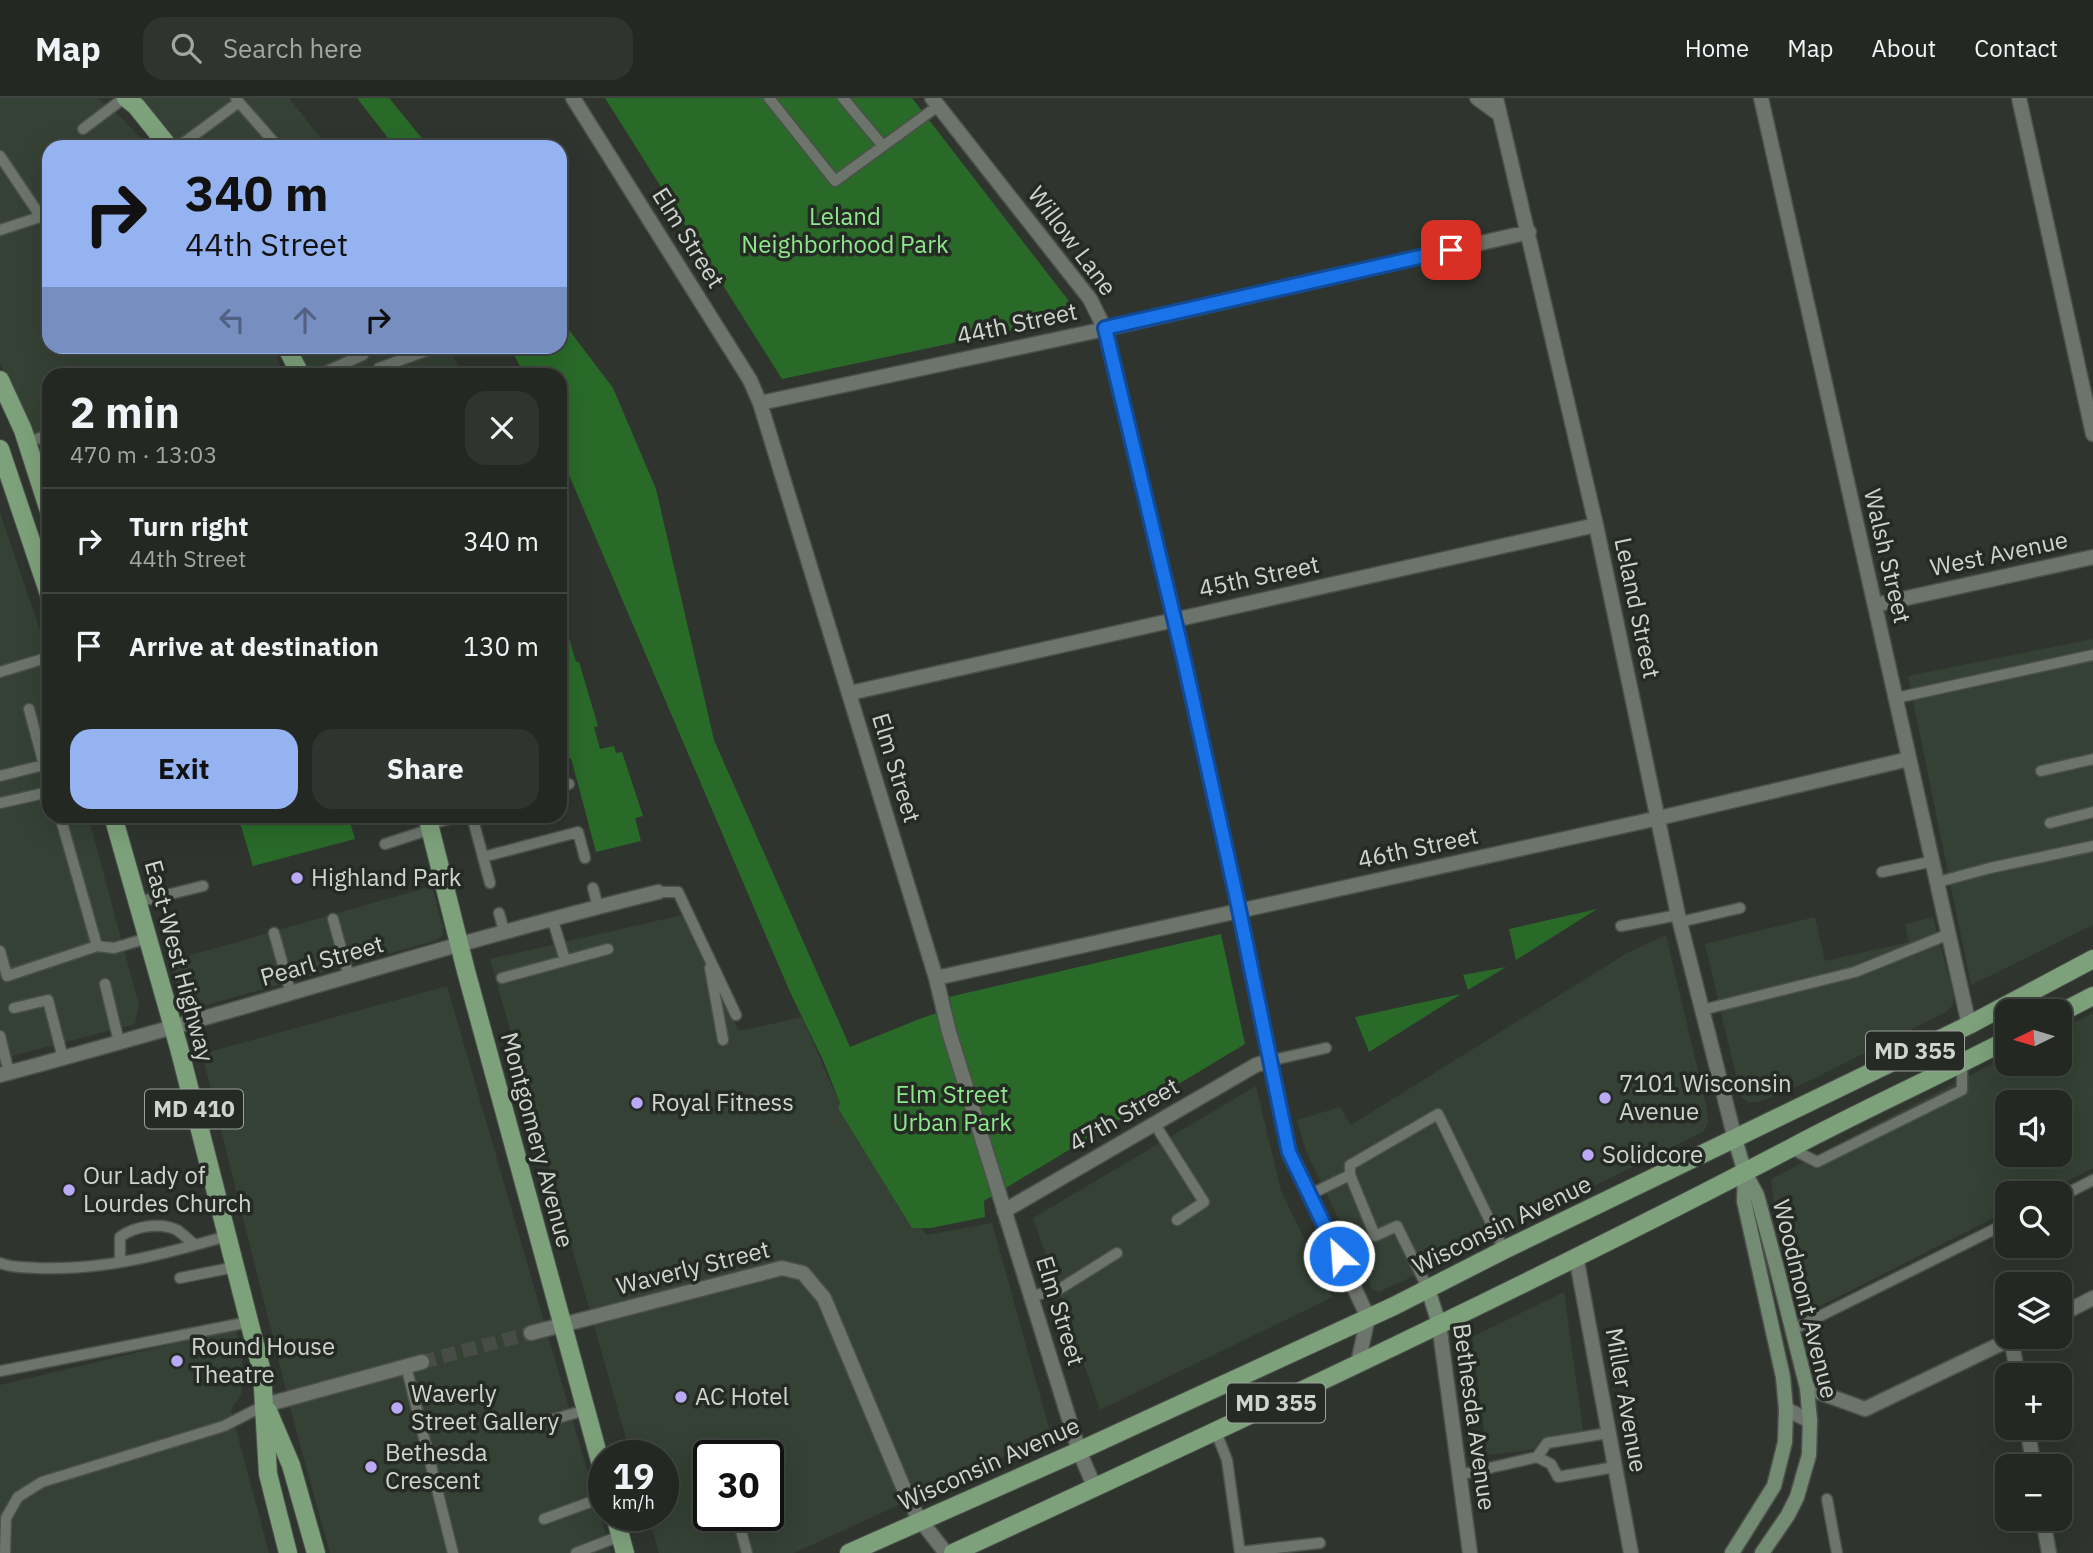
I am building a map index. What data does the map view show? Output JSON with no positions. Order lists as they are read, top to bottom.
{
  "streets": {
    "main road": [
      "East-West Highway",
      "MD 355",
      "MD 410",
      "Montgomery Avenue",
      "Wisconsin Avenue"
    ],
    "street": [
      "Elm Street",
      "Willow Lane",
      "44th Street",
      "West Avenue",
      "Walsh Street",
      "45th Street",
      "Leland Street",
      "46th Street",
      "Pearl Street",
      "47th Street",
      "Waverly Street",
      "Woodmont Avenue",
      "Miller Avenue",
      "Bethesda Avenue"
    ]
  },
  "crossings": [
    ["Elm Street", "44th Street"],
    ["Elm Street", "45th Street"],
    ["Elm Street", "46th Street"],
    ["Elm Street", "MD 355"],
    ["Elm Street", "47th Street"],
    ["Elm Street", "Wisconsin Avenue"],
    ["Willow Lane", "44th Street"],
    ["Willow Lane", "45th Street"],
    ["Willow Lane", "46th Street"],
    ["Willow Lane", "47th Street"],
    ["Willow Lane", "Wisconsin Avenue"],
    ["44th Street", "Leland Street"],
    ["West Avenue", "Walsh Street"],
    ["Walsh Street", "46th Street"],
    ["Walsh Street", "Wisconsin Avenue"],
    ["45th Street", "Leland Street"],
    ["Leland Street", "46th Street"],
    ["Leland Street", "Wisconsin Avenue"],
    ["Leland Street", "Woodmont Avenue"],
    ["East-West Highway", "Pearl Street"],
    ["Pearl Street", "Montgomery Avenue"],
    ["MD 355", "Woodmont Avenue"],
    ["MD 355", "Miller Avenue"],
    ["MD 355", "Bethesda Avenue"],
    ["Montgomery Avenue", "Waverly Street"],
    ["Wisconsin Avenue", "Waverly Street"],
    ["Wisconsin Avenue", "Woodmont Avenue"],
    ["Wisconsin Avenue", "Bethesda Avenue"]
  ],
  "parks": ["Leland Neighborhood Park", "Elm Street Urban Park"],
  "places": [
    "Highland Park",
    "7101 Wisconsin Avenue",
    "Royal Fitness",
    "Solidcore",
    "Our Lady of Lourdes Church",
    "Round House Theatre",
    "AC Hotel",
    "Waverly Street Gallery",
    "Bethesda Crescent"
  ],
  "north": "left",
  "page": {
    "header": "Map",
    "search": "Search here",
    "nav": [
      "Home",
      "Map",
      "About",
      "Contact"
    ],
    "turn": ["340 m", "44th Street"],
    "heading": ["2 min", "470 m · 13:03"],
    "list": [
      {
        "name": "Turn right",
        "note": "44th Street",
        "value": "340 m"
      },
      {
        "name": "Arrive at destination",
        "value": "130 m"
      }
    ],
    "buttons": ["Exit", "Share"],
    "map_buttons": ["+", "−"],
    "speed": "19 km/h",
    "limit": "30"
  }
}
